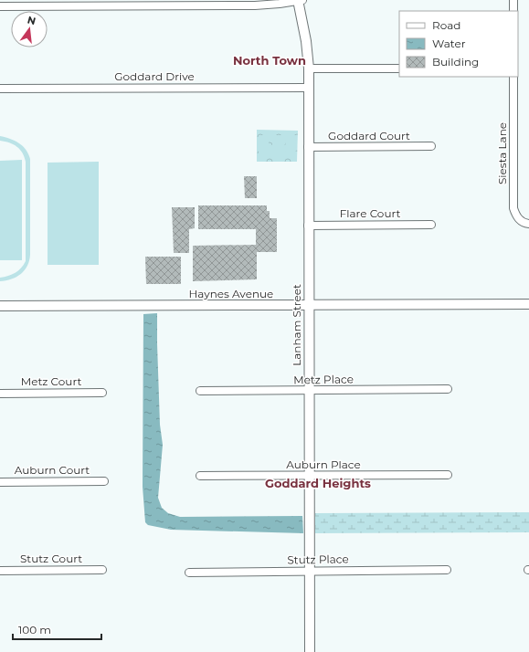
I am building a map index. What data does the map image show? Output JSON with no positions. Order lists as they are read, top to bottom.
{
  "streets": {
    "street": [
      "Goddard Drive",
      "Goddard Court",
      "Siesta Lane",
      "Flare Court",
      "Haynes Avenue",
      "Lanham Street",
      "Metz Place",
      "Metz Court",
      "Auburn Place",
      "Auburn Court",
      "Stutz Court",
      "Stutz Place"
    ]
  },
  "crossings": [
    ["Goddard Drive", "Lanham Street"],
    ["Goddard Court", "Lanham Street"],
    ["Flare Court", "Lanham Street"],
    ["Haynes Avenue", "Lanham Street"],
    ["Lanham Street", "Metz Place"],
    ["Lanham Street", "Auburn Place"],
    ["Lanham Street", "Stutz Place"]
  ],
  "districts": ["North Town", "Goddard Heights"],
  "legend": ["Road", "Water", "Building"],
  "scale_bar": "100 m",
  "north": "top"
}
